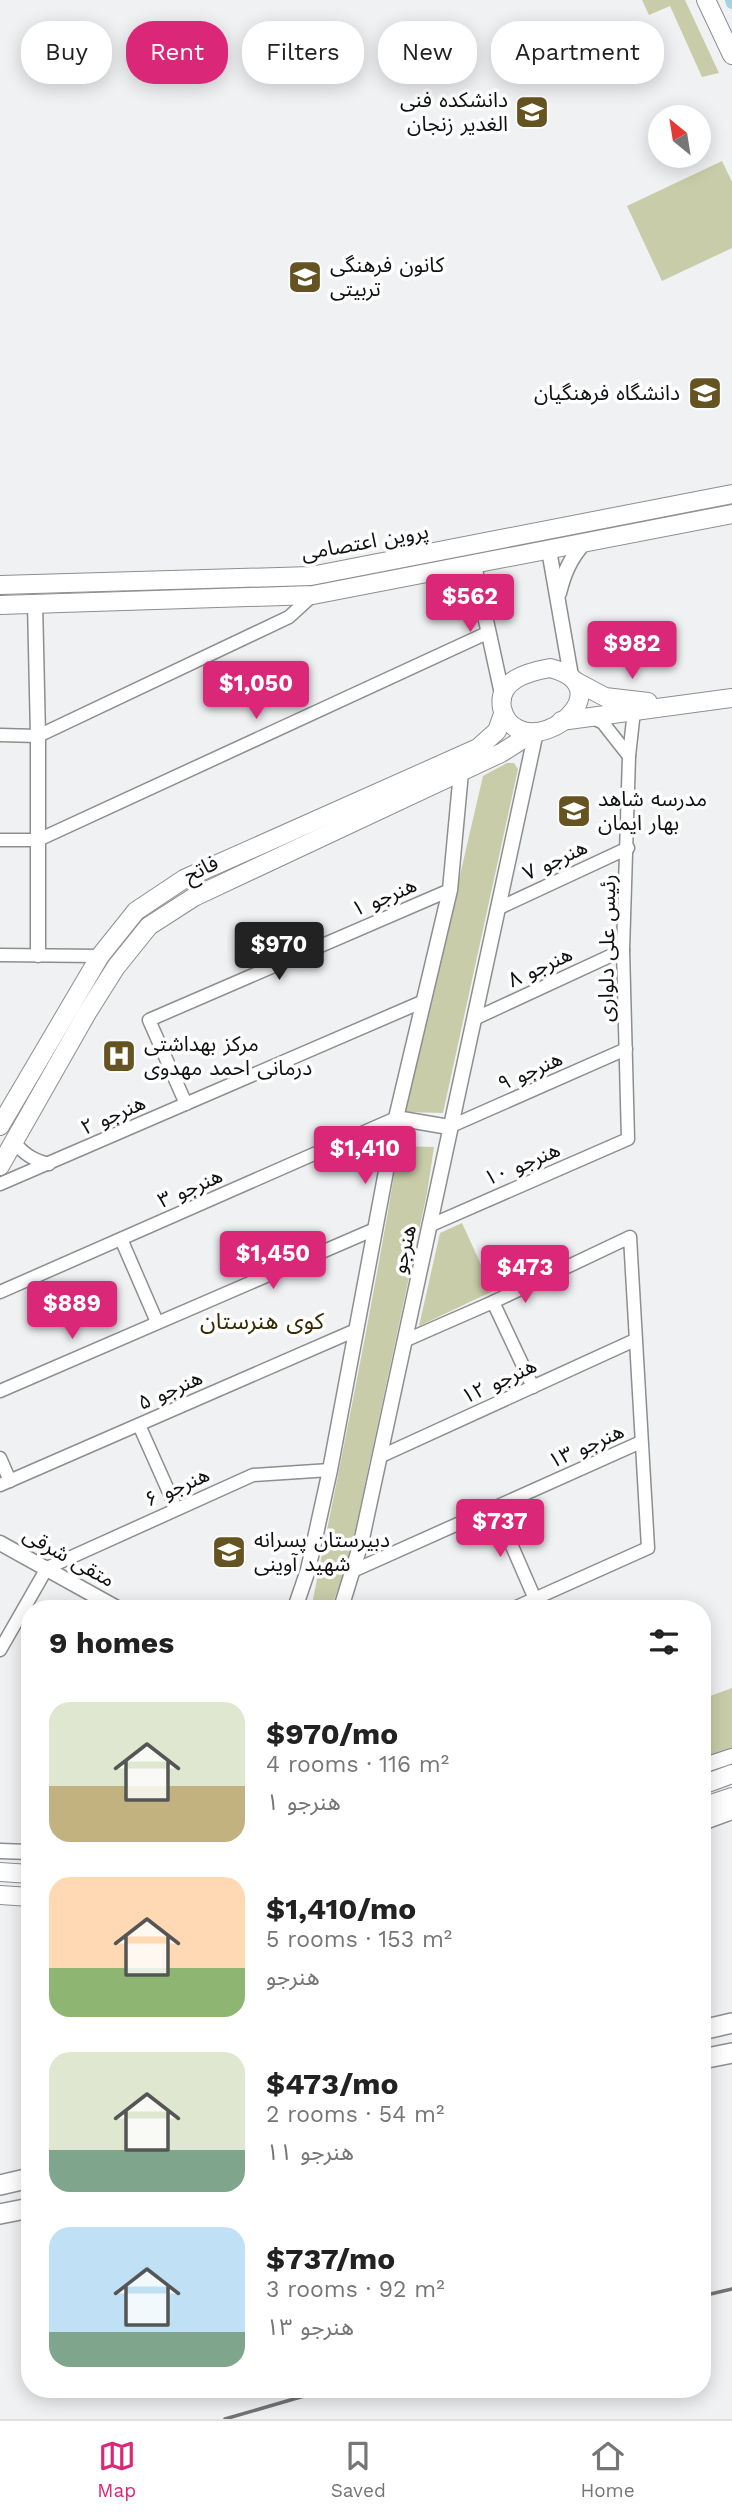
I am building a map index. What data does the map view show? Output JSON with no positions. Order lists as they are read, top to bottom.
{
  "streets": {
    "main road": ["پروین اعتصامی", "فاتح"],
    "street": [
      "هنرجو ۷",
      "هنرجو ۱",
      "رئیس علی دلواری",
      "هنرجو ۸",
      "هنرجو ۹",
      "هنرجو ۲",
      "هنرجو ۱۰",
      "هنرجو ۳",
      "هنرجو",
      "هنرجو ۱۲",
      "هنرجو ۵",
      "هنرجو ۱۳",
      "هنرجو ۶",
      "متقی شرقی"
    ]
  },
  "crossings": [
    ["هنرجو ۷", "رئیس علی دلواری"],
    ["هنرجو ۷", "هنرجو"],
    ["فاتح", "هنرجو"],
    ["هنرجو ۱", "هنرجو ۲"],
    ["هنرجو ۱", "هنرجو"],
    ["رئیس علی دلواری", "هنرجو ۸"],
    ["رئیس علی دلواری", "هنرجو ۹"],
    ["رئیس علی دلواری", "هنرجو ۱۰"],
    ["هنرجو ۸", "هنرجو"],
    ["هنرجو ۹", "هنرجو"],
    ["هنرجو ۲", "هنرجو"],
    ["هنرجو ۱۰", "هنرجو"],
    ["هنرجو ۳", "هنرجو"],
    ["هنرجو", "هنرجو ۱۲"],
    ["هنرجو", "هنرجو ۵"],
    ["هنرجو", "هنرجو ۱۳"],
    ["هنرجو", "هنرجو ۶"],
    ["هنرجو ۶", "متقی شرقی"]
  ],
  "districts": ["کوی هنرستان"],
  "places": {
    "school or university": [
      "دانشکده فنی الغدیر زنجان",
      "کانون فرهنگی تربیتی",
      "دانشگاه فرهنگیان",
      "مدرسه شاهد بهار ایمان",
      "دبیرستان پسرانه شهید آوینی"
    ],
    "hospital": ["مرکز بهداشتی درمانی احمد مهدوی"]
  },
  "north": "top left",
  "page": {
    "chip": [
      "Buy",
      "Rent",
      "Filters",
      "New",
      "Apartment"
    ],
    "price": [
      "$562",
      "$982",
      "$1,050",
      "$970",
      "$1,410",
      "$1,450",
      "$473",
      "$889",
      "$737"
    ],
    "heading": "9 homes",
    "list": [
      {
        "name": "$970/mo",
        "note": "4 rooms · 116 m² · هنرجو ۱"
      },
      {
        "name": "$1,410/mo",
        "note": "5 rooms · 153 m² · هنرجو"
      },
      {
        "name": "$473/mo",
        "note": "2 rooms · 54 m² · هنرجو ۱۱"
      },
      {
        "name": "$737/mo",
        "note": "3 rooms · 92 m² · هنرجو ۱۳"
      }
    ],
    "tabs": ["Map", "Saved", "Home"]
  }
}
